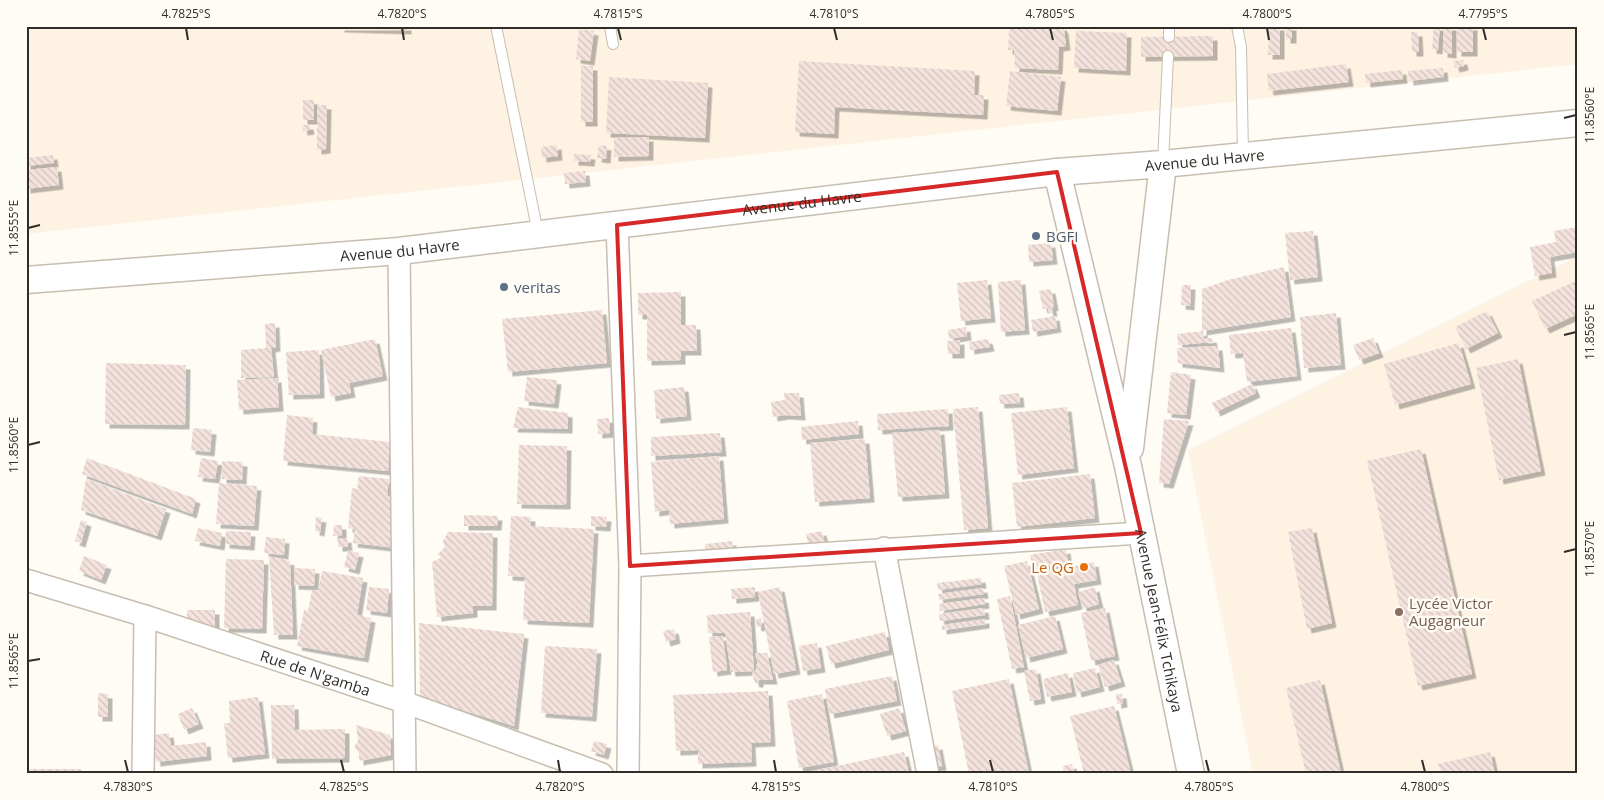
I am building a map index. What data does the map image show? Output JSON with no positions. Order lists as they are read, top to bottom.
{
  "streets": {
    "street": ["Avenue du Havre", "Avenue Jean-Félix Tchikaya", "Rue de N'gamba"]
  },
  "crossings": [
    ["Avenue du Havre", "Avenue Jean-Félix Tchikaya"]
  ],
  "places": [
    "BGFI",
    "veritas",
    "Le QG",
    "Lycée Victor Augagneur"
  ],
  "coordinates": [
    "4.7825°S",
    "4.7820°S",
    "4.7815°S",
    "4.7810°S",
    "4.7805°S",
    "4.7800°S",
    "4.7795°S",
    "11.8560°E",
    "11.8555°E",
    "11.8565°E",
    "11.8570°E",
    "4.7830°S"
  ]
}
